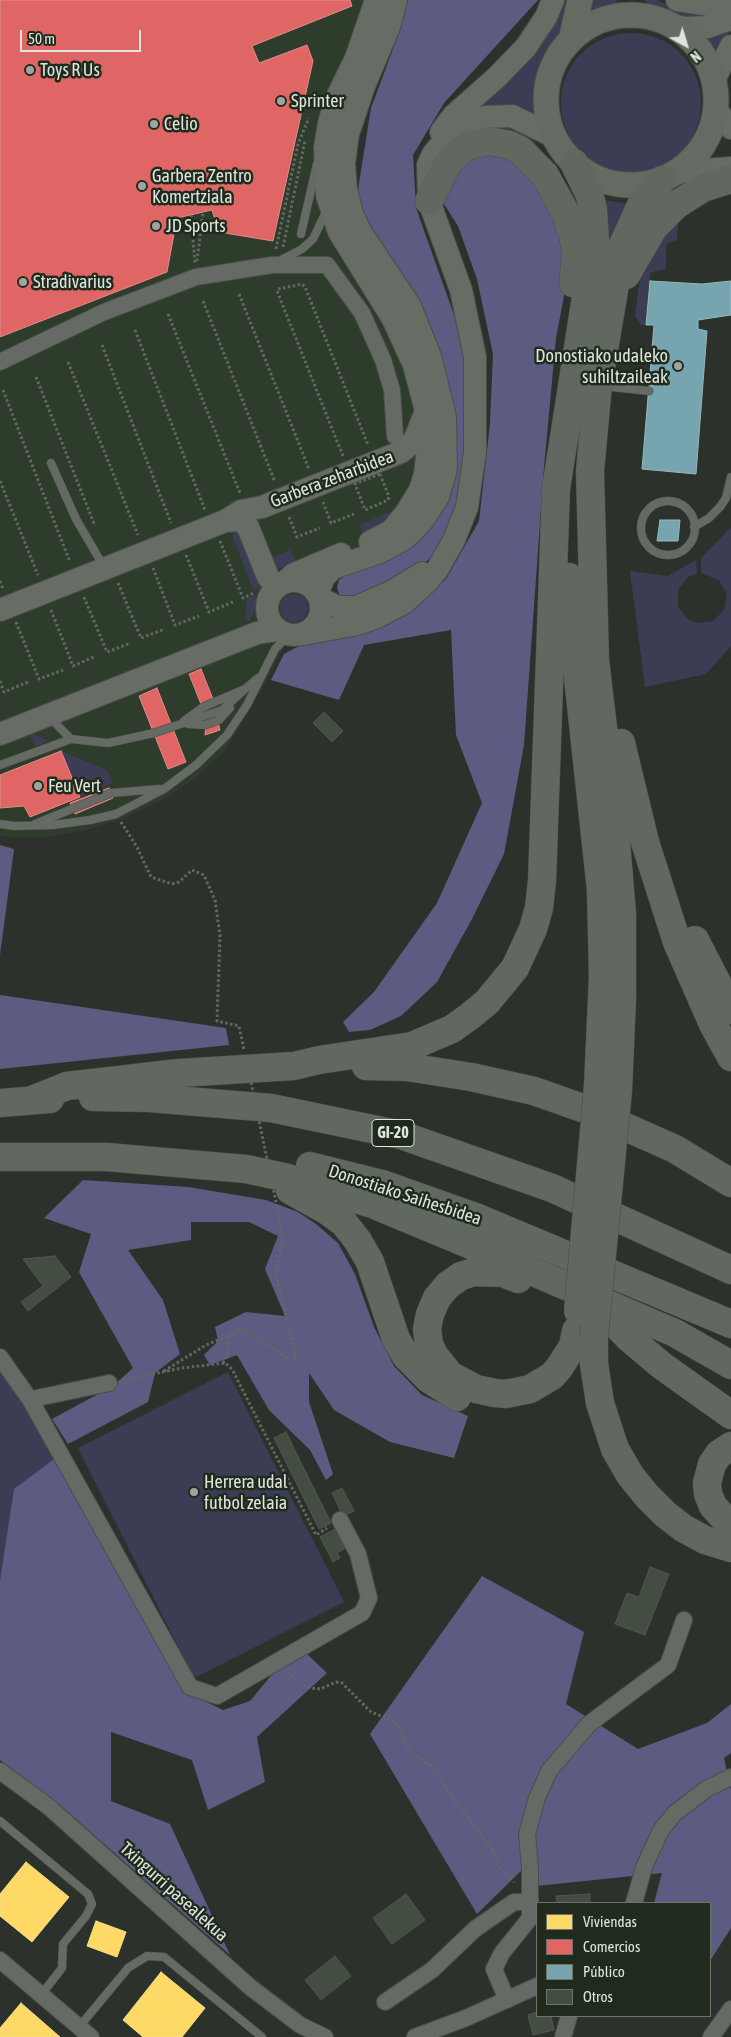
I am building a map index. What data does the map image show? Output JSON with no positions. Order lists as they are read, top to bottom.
{
  "streets": {
    "highway": ["GI-20", "Donostiako Saihesbidea"],
    "street": ["Garbera zeharbidea", "Txingurri pasealekua"]
  },
  "places": [
    "Toys R Us",
    "Sprinter",
    "Celio",
    "Garbera Zentro Komertziala",
    "JD Sports",
    "Stradivarius",
    "Donostiako udaleko suhiltzaileak",
    "Feu Vert",
    "Herrera udal futbol zelaia"
  ],
  "legend": [
    "Viviendas",
    "Comercios",
    "Público",
    "Otros"
  ],
  "scale_bar": "50 m",
  "north": "bottom right"
}
